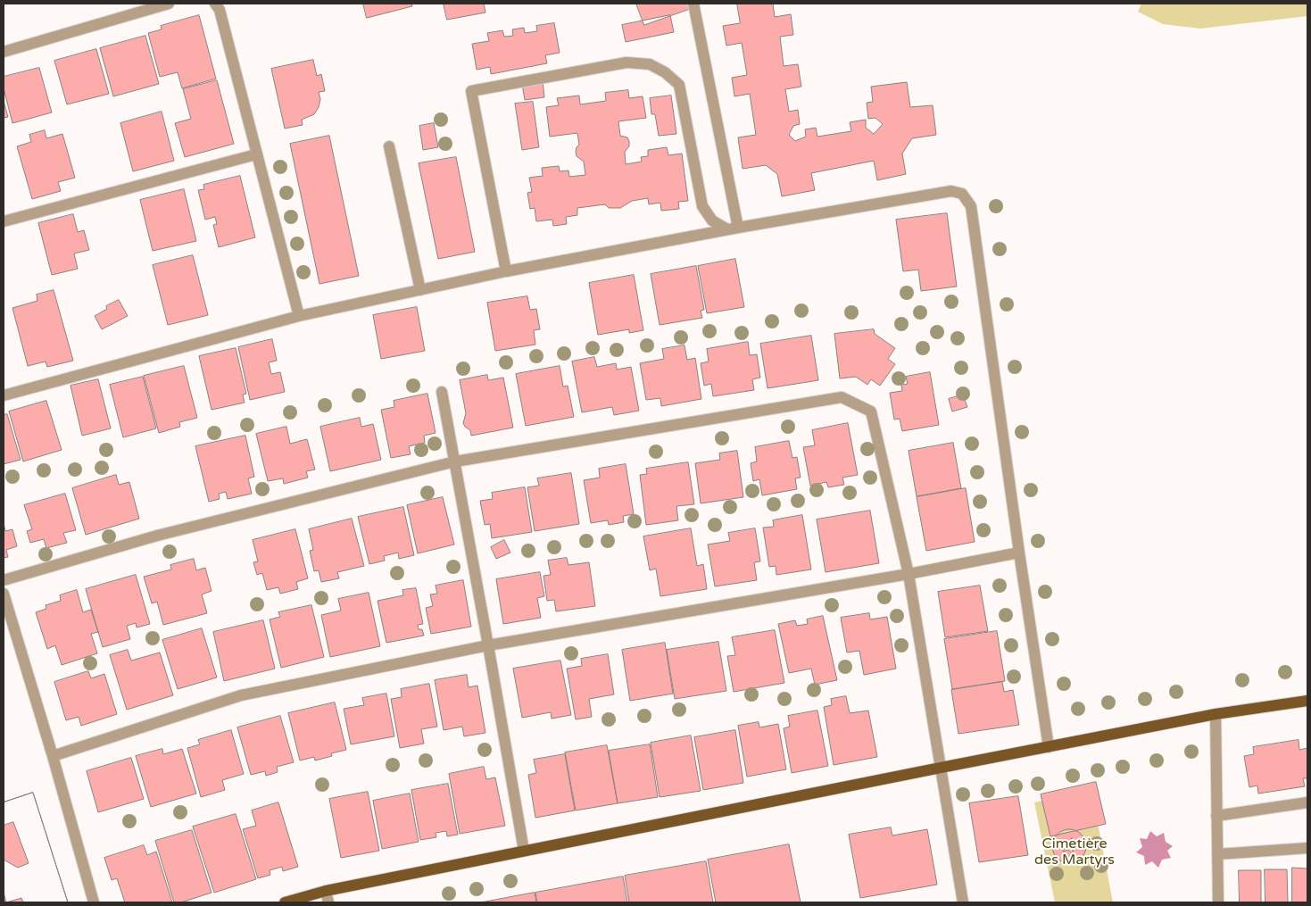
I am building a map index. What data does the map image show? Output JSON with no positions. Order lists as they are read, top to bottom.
{
  "parks": ["Cimetière des Martyrs"]
}
